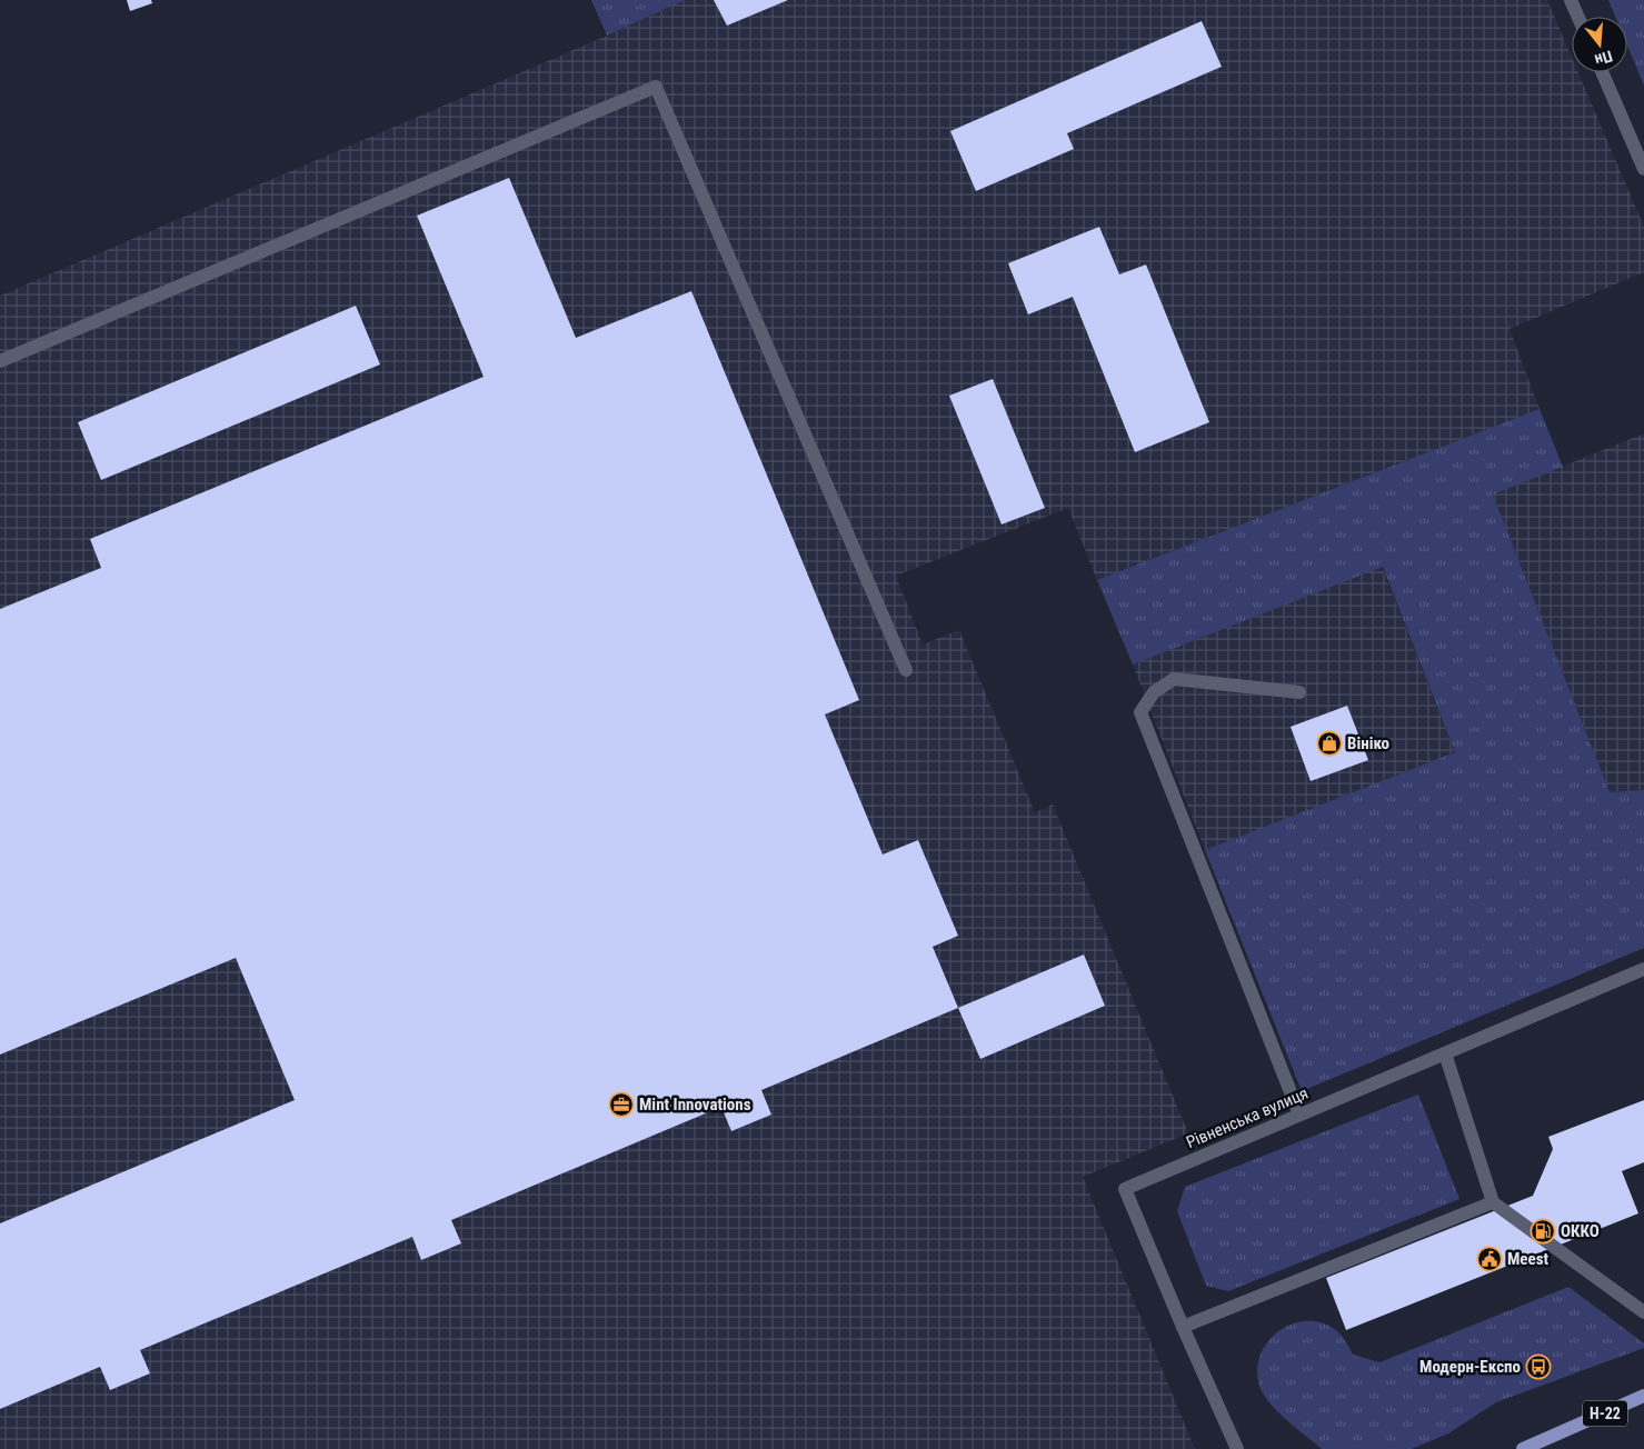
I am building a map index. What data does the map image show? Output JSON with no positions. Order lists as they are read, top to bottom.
{
  "streets": {
    "main road": ["Н-22"],
    "street": ["Рівненська вулиця"]
  },
  "places": {
    "shop": ["Вініко"],
    "office": ["Mint Innovations"],
    "fuel station": ["ОККО"],
    "public building": ["Meest"],
    "bus stop": ["Модерн-Експо"]
  },
  "north": "bottom"
}
